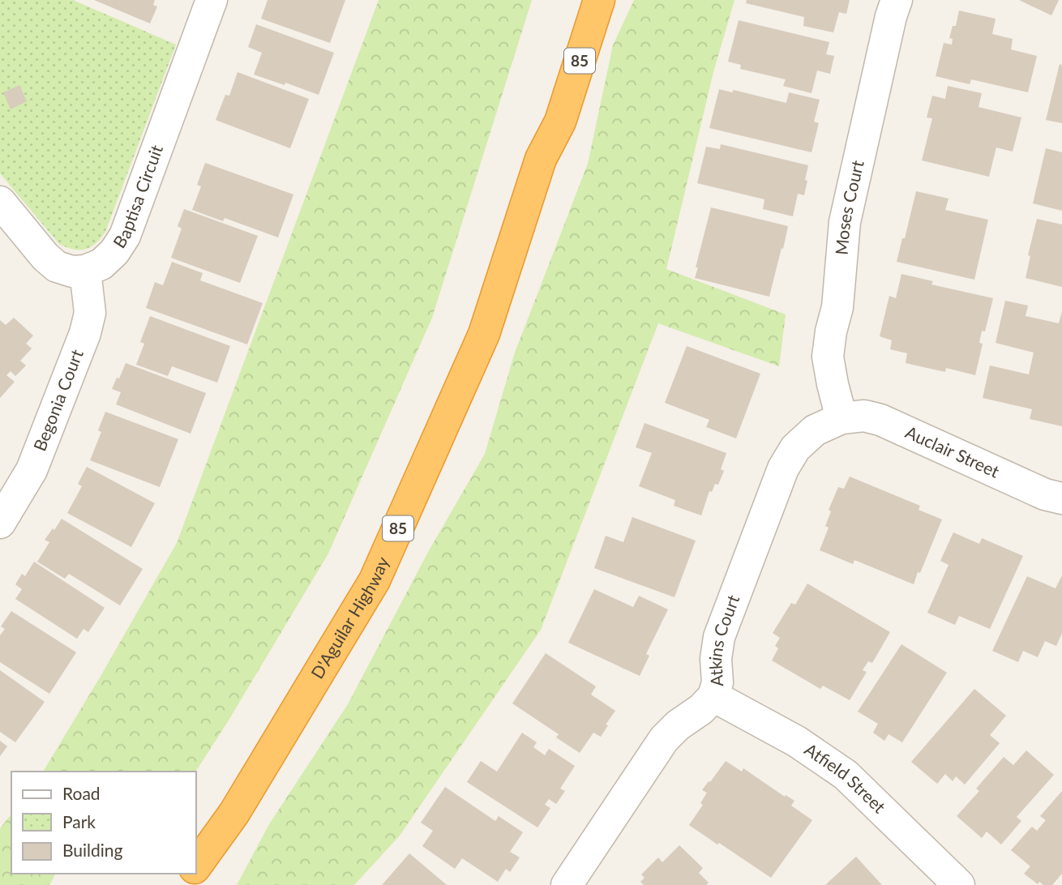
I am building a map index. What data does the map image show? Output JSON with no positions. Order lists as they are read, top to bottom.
{
  "streets": {
    "highway": ["85", "D'Aguilar Highway"],
    "street": [
      "Baptisa Circuit",
      "Moses Court",
      "Begonia Court",
      "Auclair Street",
      "Atkins Court",
      "Atfield Street"
    ]
  },
  "crossings": [
    ["Baptisa Circuit", "Begonia Court"],
    ["Moses Court", "Auclair Street"],
    ["Moses Court", "Atkins Court"],
    ["Auclair Street", "Atkins Court"],
    ["Atkins Court", "Atfield Street"]
  ],
  "legend": ["Road", "Park", "Building"]
}
